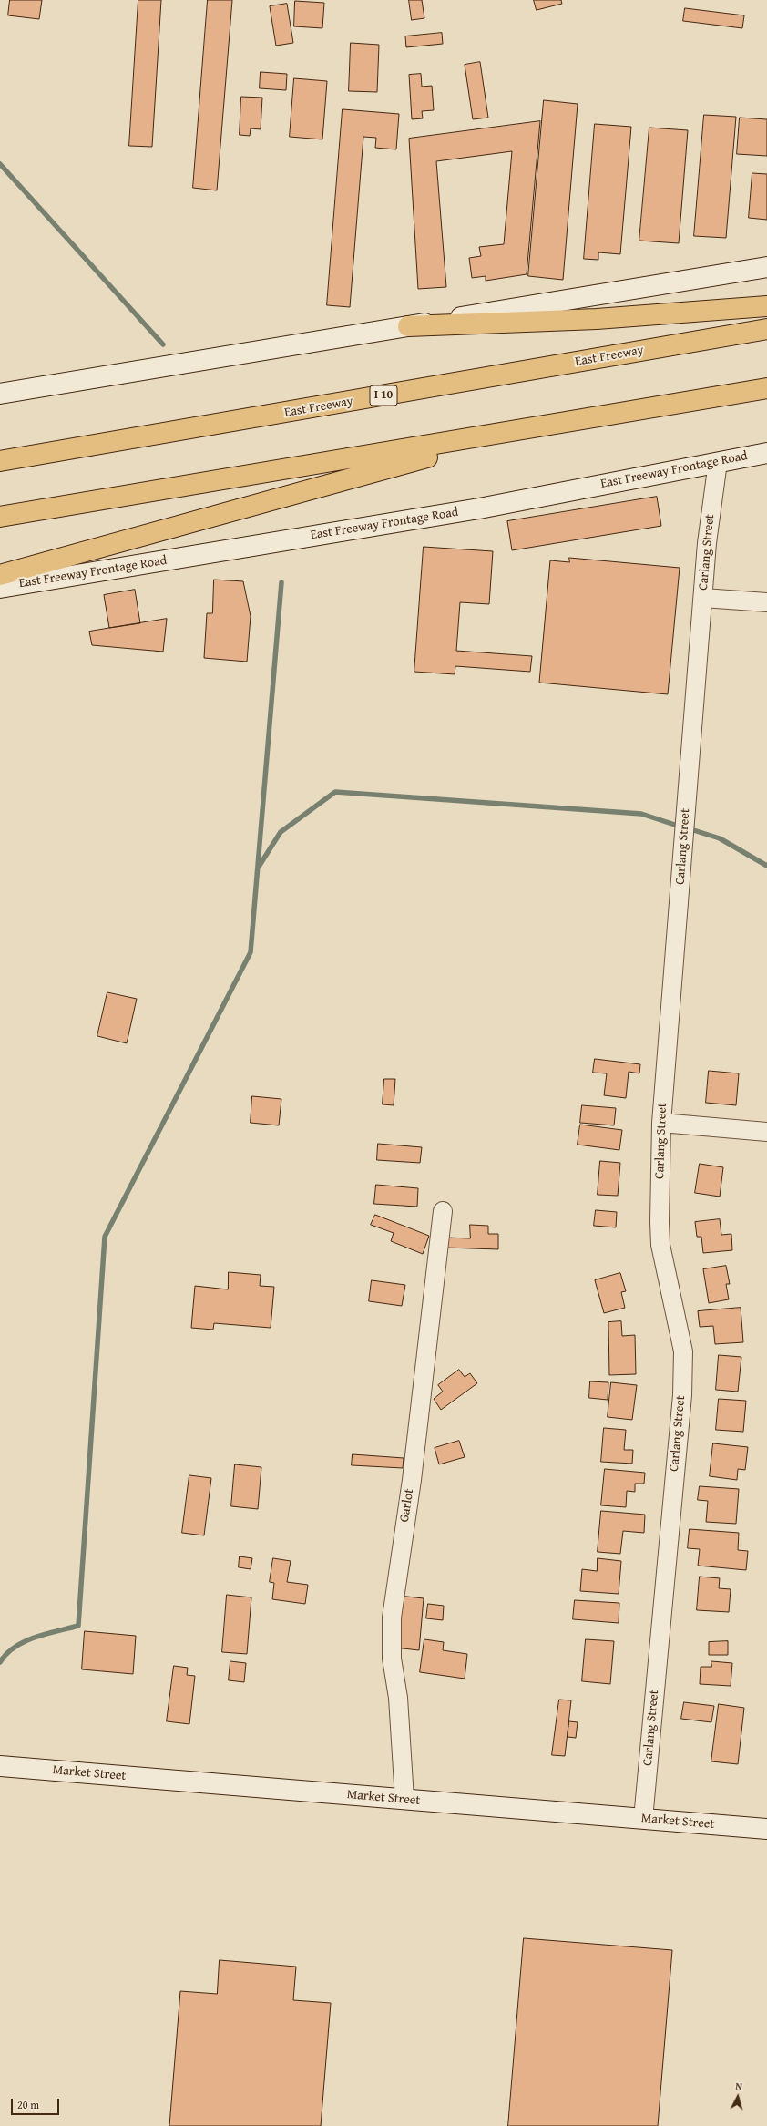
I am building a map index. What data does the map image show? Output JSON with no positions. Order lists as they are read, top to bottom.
{
  "streets": {
    "highway": ["East Freeway", "I 10"],
    "main road": ["East Freeway Frontage Road", "Market Street"],
    "street": ["Carlang Street", "Garlot"]
  },
  "crossings": [
    ["East Freeway Frontage Road", "Carlang Street"],
    ["Carlang Street", "Market Street"],
    ["Garlot", "Market Street"]
  ],
  "scale_bar": "20 m",
  "north": "top"
}
